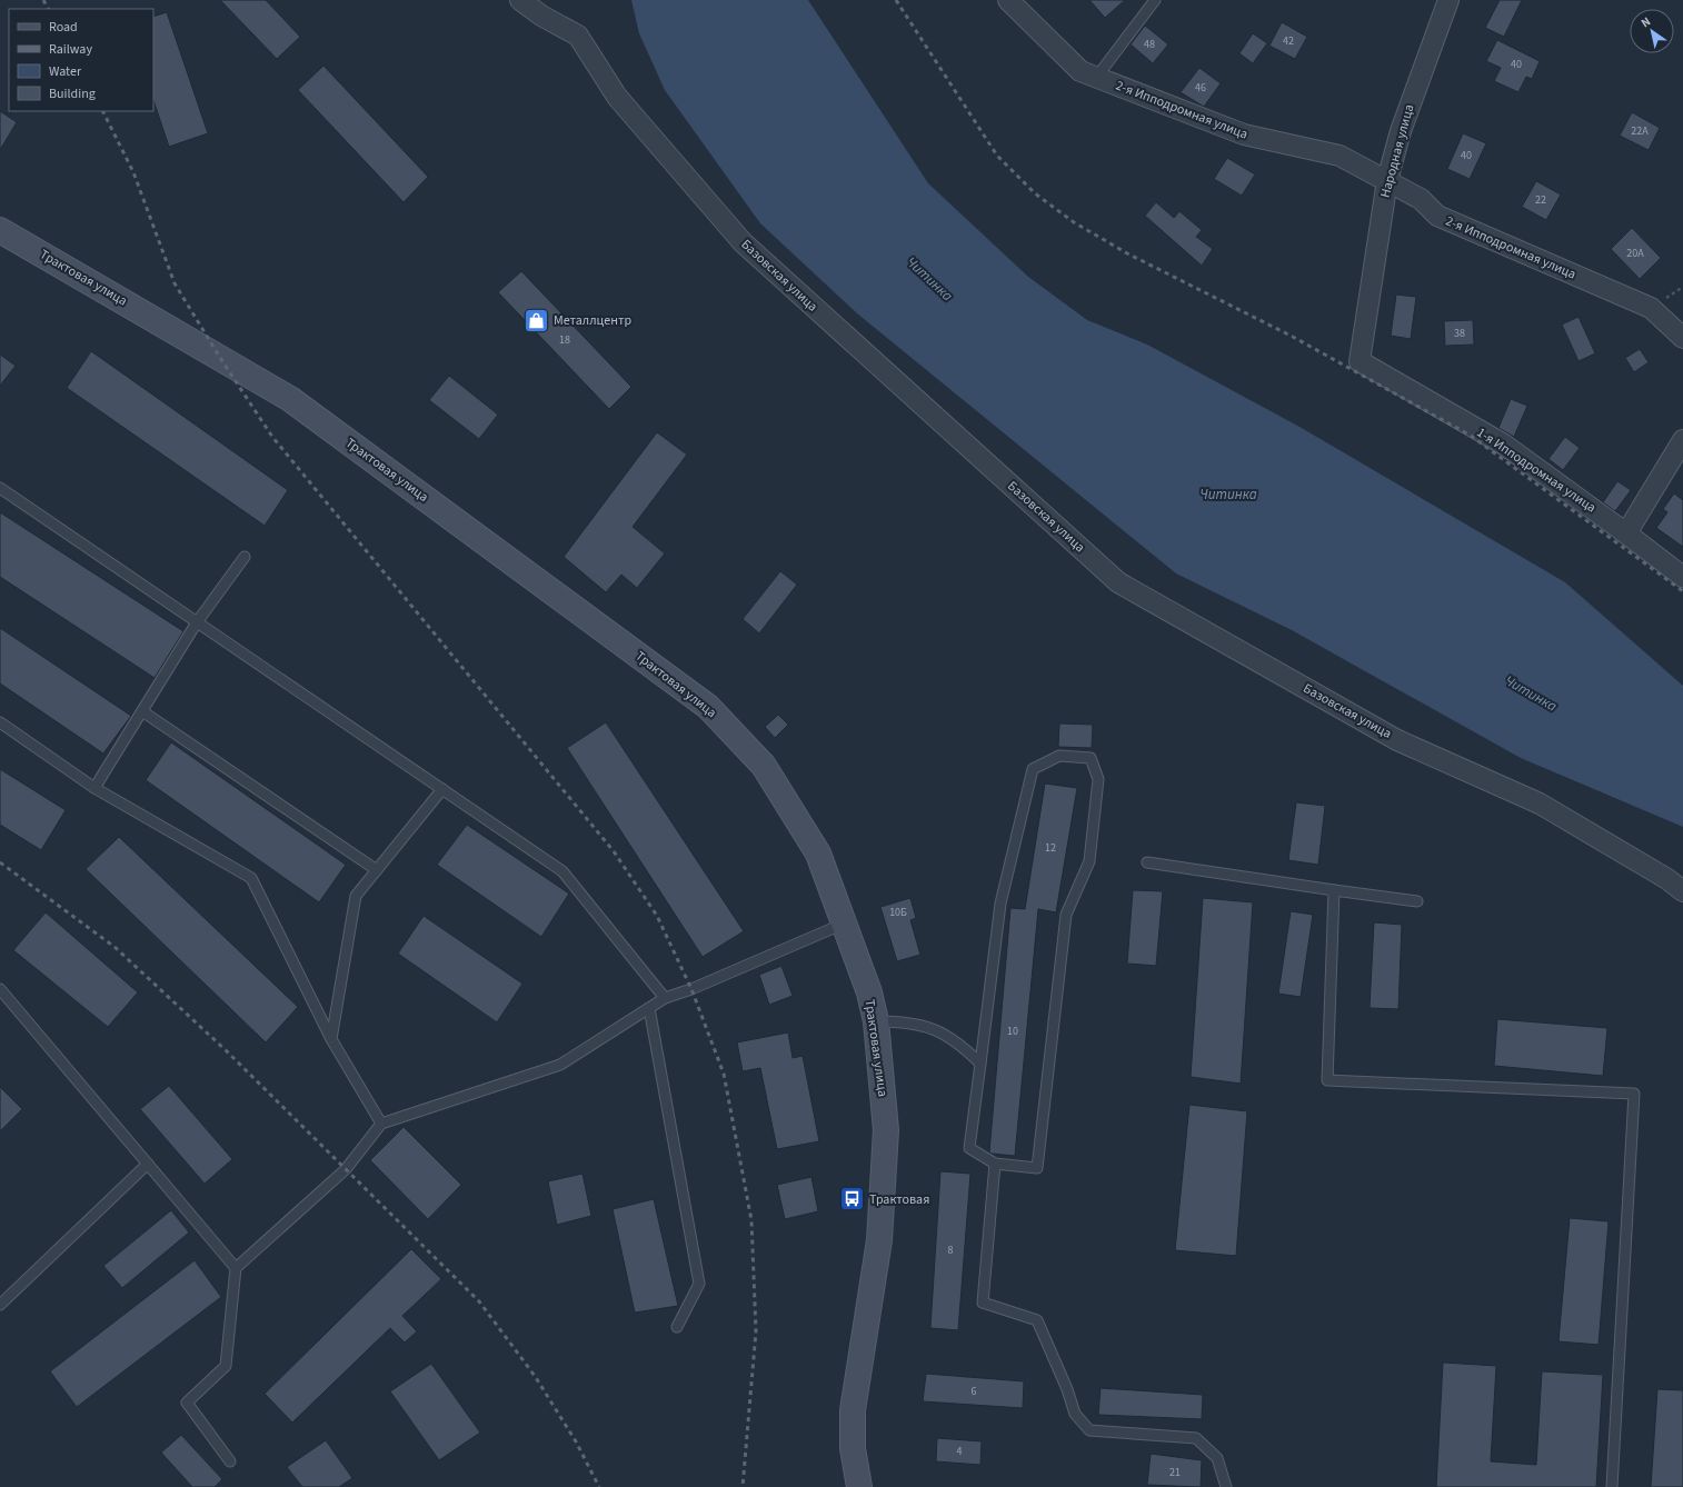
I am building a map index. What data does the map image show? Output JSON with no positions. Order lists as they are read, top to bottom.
{
  "streets": {
    "main road": ["Трактовая улица"],
    "street": [
      "2-я Ипподромная улица",
      "Народная улица",
      "Базовская улица",
      "1-я Ипподромная улица"
    ]
  },
  "crossings": [
    ["2-я Ипподромная улица", "Народная улица"],
    ["Народная улица", "1-я Ипподромная улица"]
  ],
  "water": ["Читинка"],
  "places": {
    "shop": ["Металлцентр"],
    "bus stop": ["Трактовая"]
  },
  "house_numbers": [
    "42",
    "48",
    "40",
    "46",
    "22А",
    "40",
    "22",
    "20А",
    "38",
    "18",
    "12",
    "10Б",
    "10",
    "8",
    "6",
    "4",
    "21"
  ],
  "legend": [
    "Road",
    "Railway",
    "Water",
    "Building"
  ],
  "north": "top left"
}
